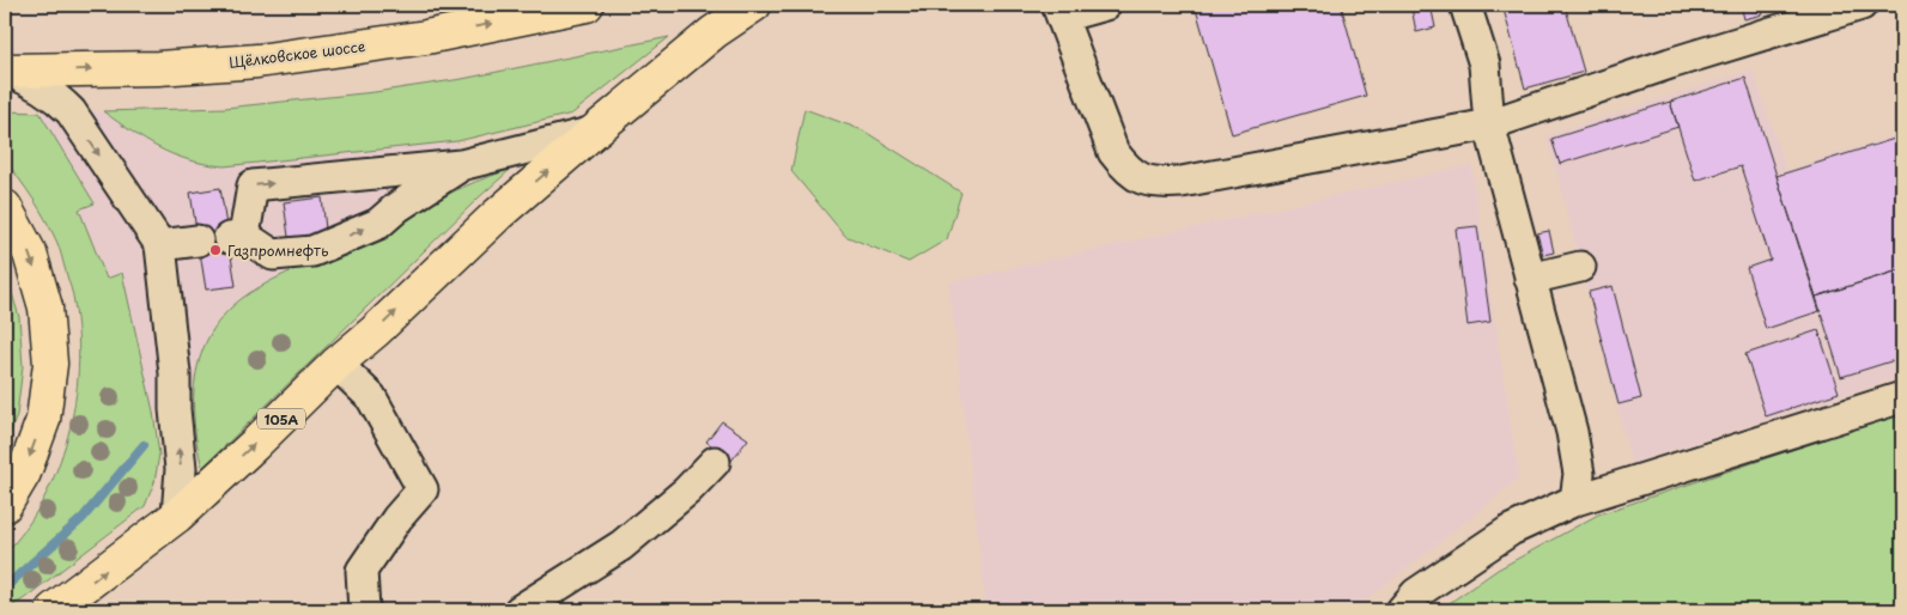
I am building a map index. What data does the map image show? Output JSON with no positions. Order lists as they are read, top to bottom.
{
  "streets": {
    "main road": ["Щёлковское шоссе", "105A"]
  },
  "one_way": ["Щёлковское шоссе"],
  "places": ["Газпромнефть"]
}
